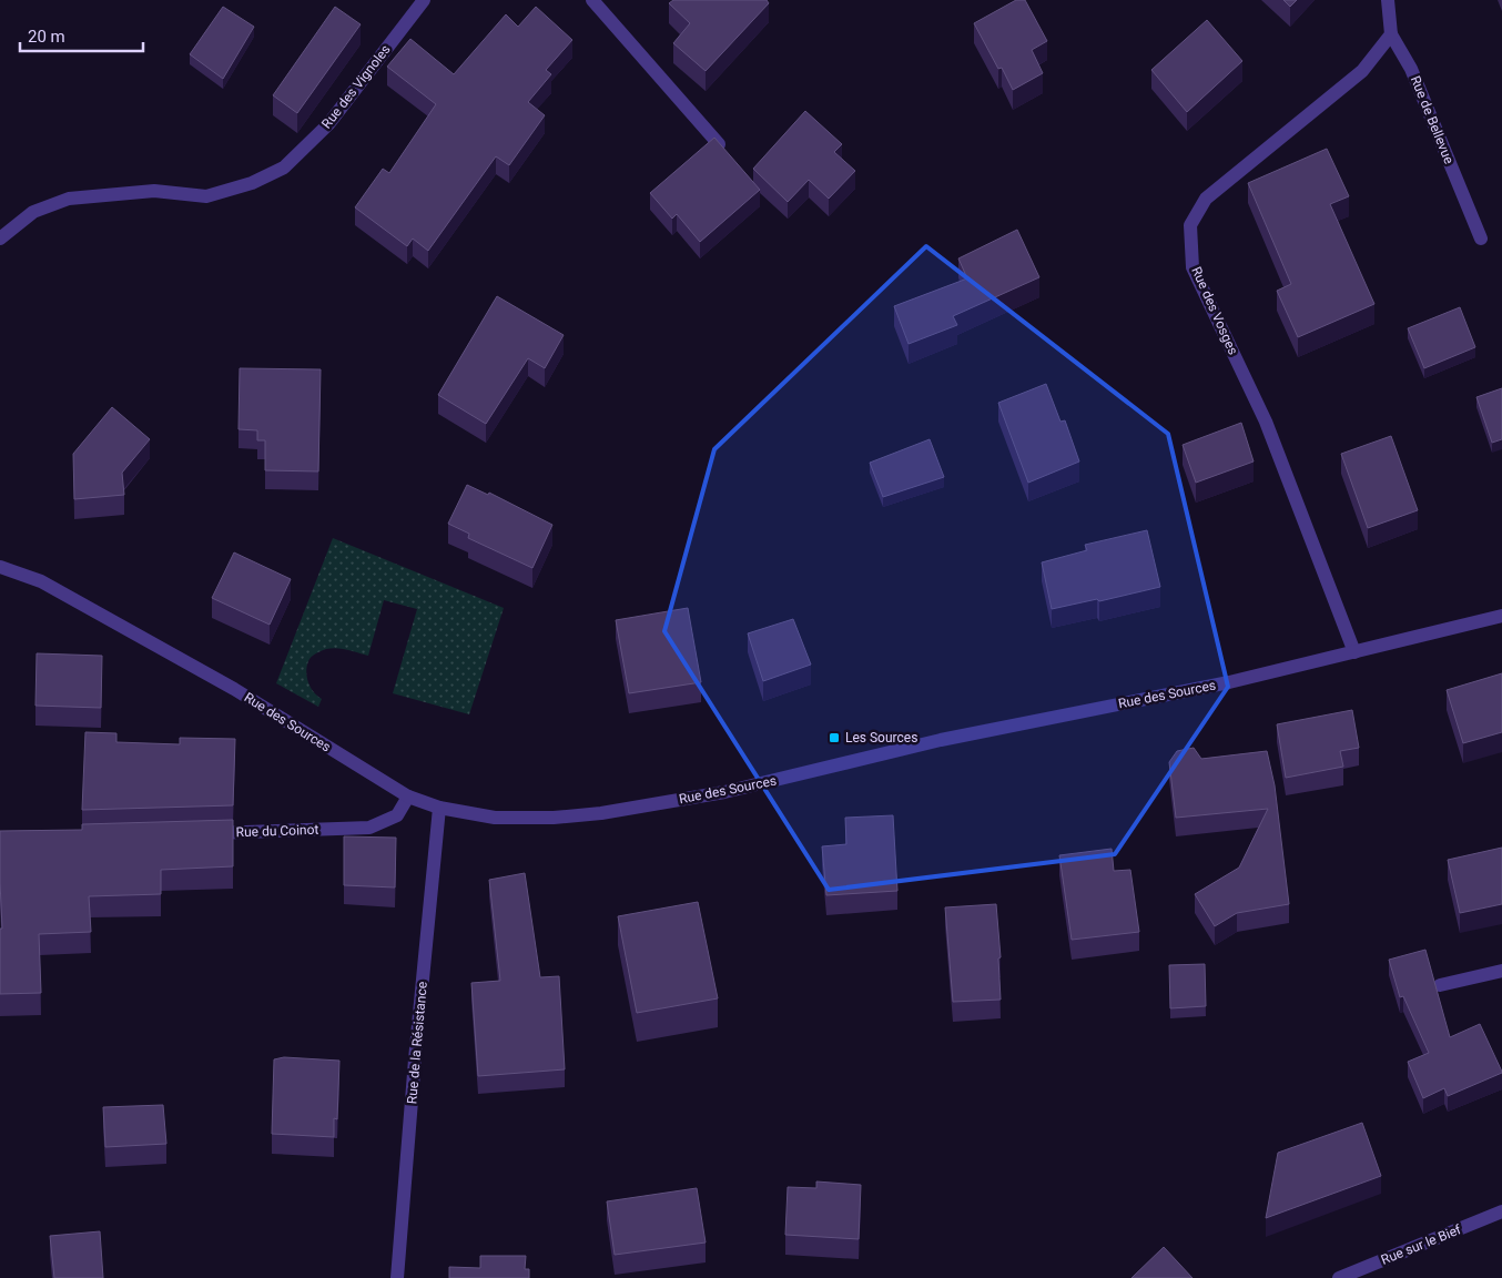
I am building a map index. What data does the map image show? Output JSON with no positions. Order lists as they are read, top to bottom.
{
  "streets": {
    "street": [
      "Rue des Vignoles",
      "Rue de Bellevue",
      "Rue des Vosges",
      "Rue des Sources",
      "Rue du Coinot",
      "Rue de la Résistance",
      "Rue sur le Bief"
    ]
  },
  "crossings": [
    ["Rue de Bellevue", "Rue des Vosges"],
    ["Rue des Vosges", "Rue des Sources"],
    ["Rue des Sources", "Rue du Coinot"],
    ["Rue des Sources", "Rue de la Résistance"]
  ],
  "places": {
    "transit": ["Les Sources"]
  },
  "scale_bar": "20 m"
}
